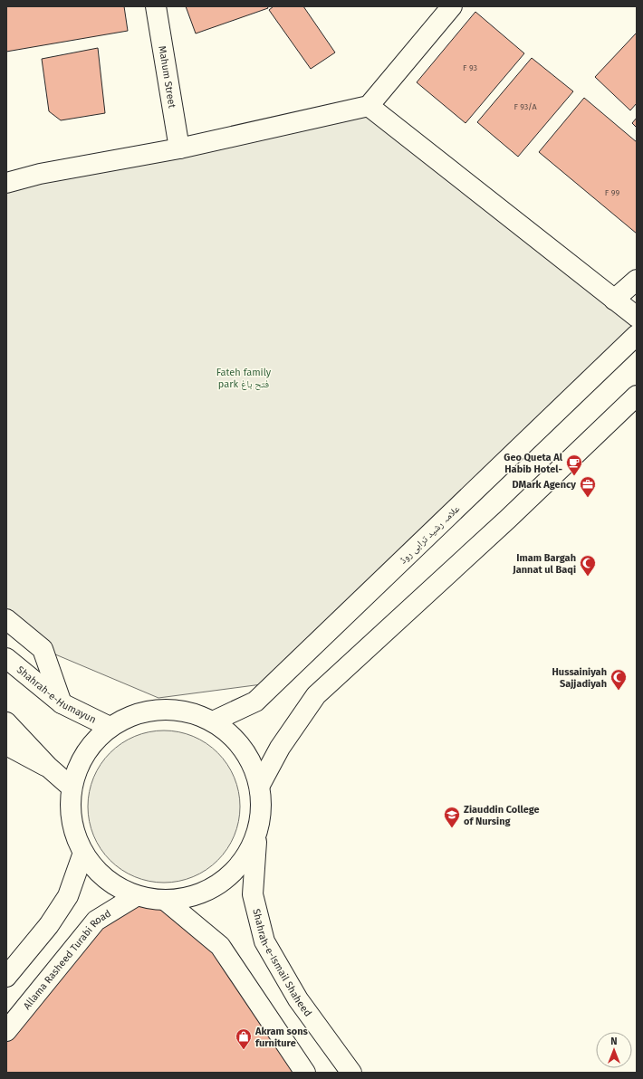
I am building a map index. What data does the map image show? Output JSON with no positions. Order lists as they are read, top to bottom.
{
  "streets": {
    "main road": [
      "Mahum Street",
      "علامہ رشید ترابی روڈ",
      "Shahrah-e-Humayun",
      "Allama Rasheed Turabi Road",
      "Shahrah-e-Ismail Shaheed"
    ]
  },
  "parks": ["Fateh family park فتح باغ"],
  "places": {
    "cafe": ["Geo Queta Al Habib Hotel-"],
    "office": ["DMark Agency"],
    "mosque": ["Imam Bargah Jannat ul Baqi", "Hussainiyah Sajjadiyah"],
    "school or university": ["Ziauddin College of Nursing"],
    "shop": ["Akram sons furniture"]
  },
  "house_numbers": ["F 93", "F 93/A", "F 99"],
  "north": "top"
}
